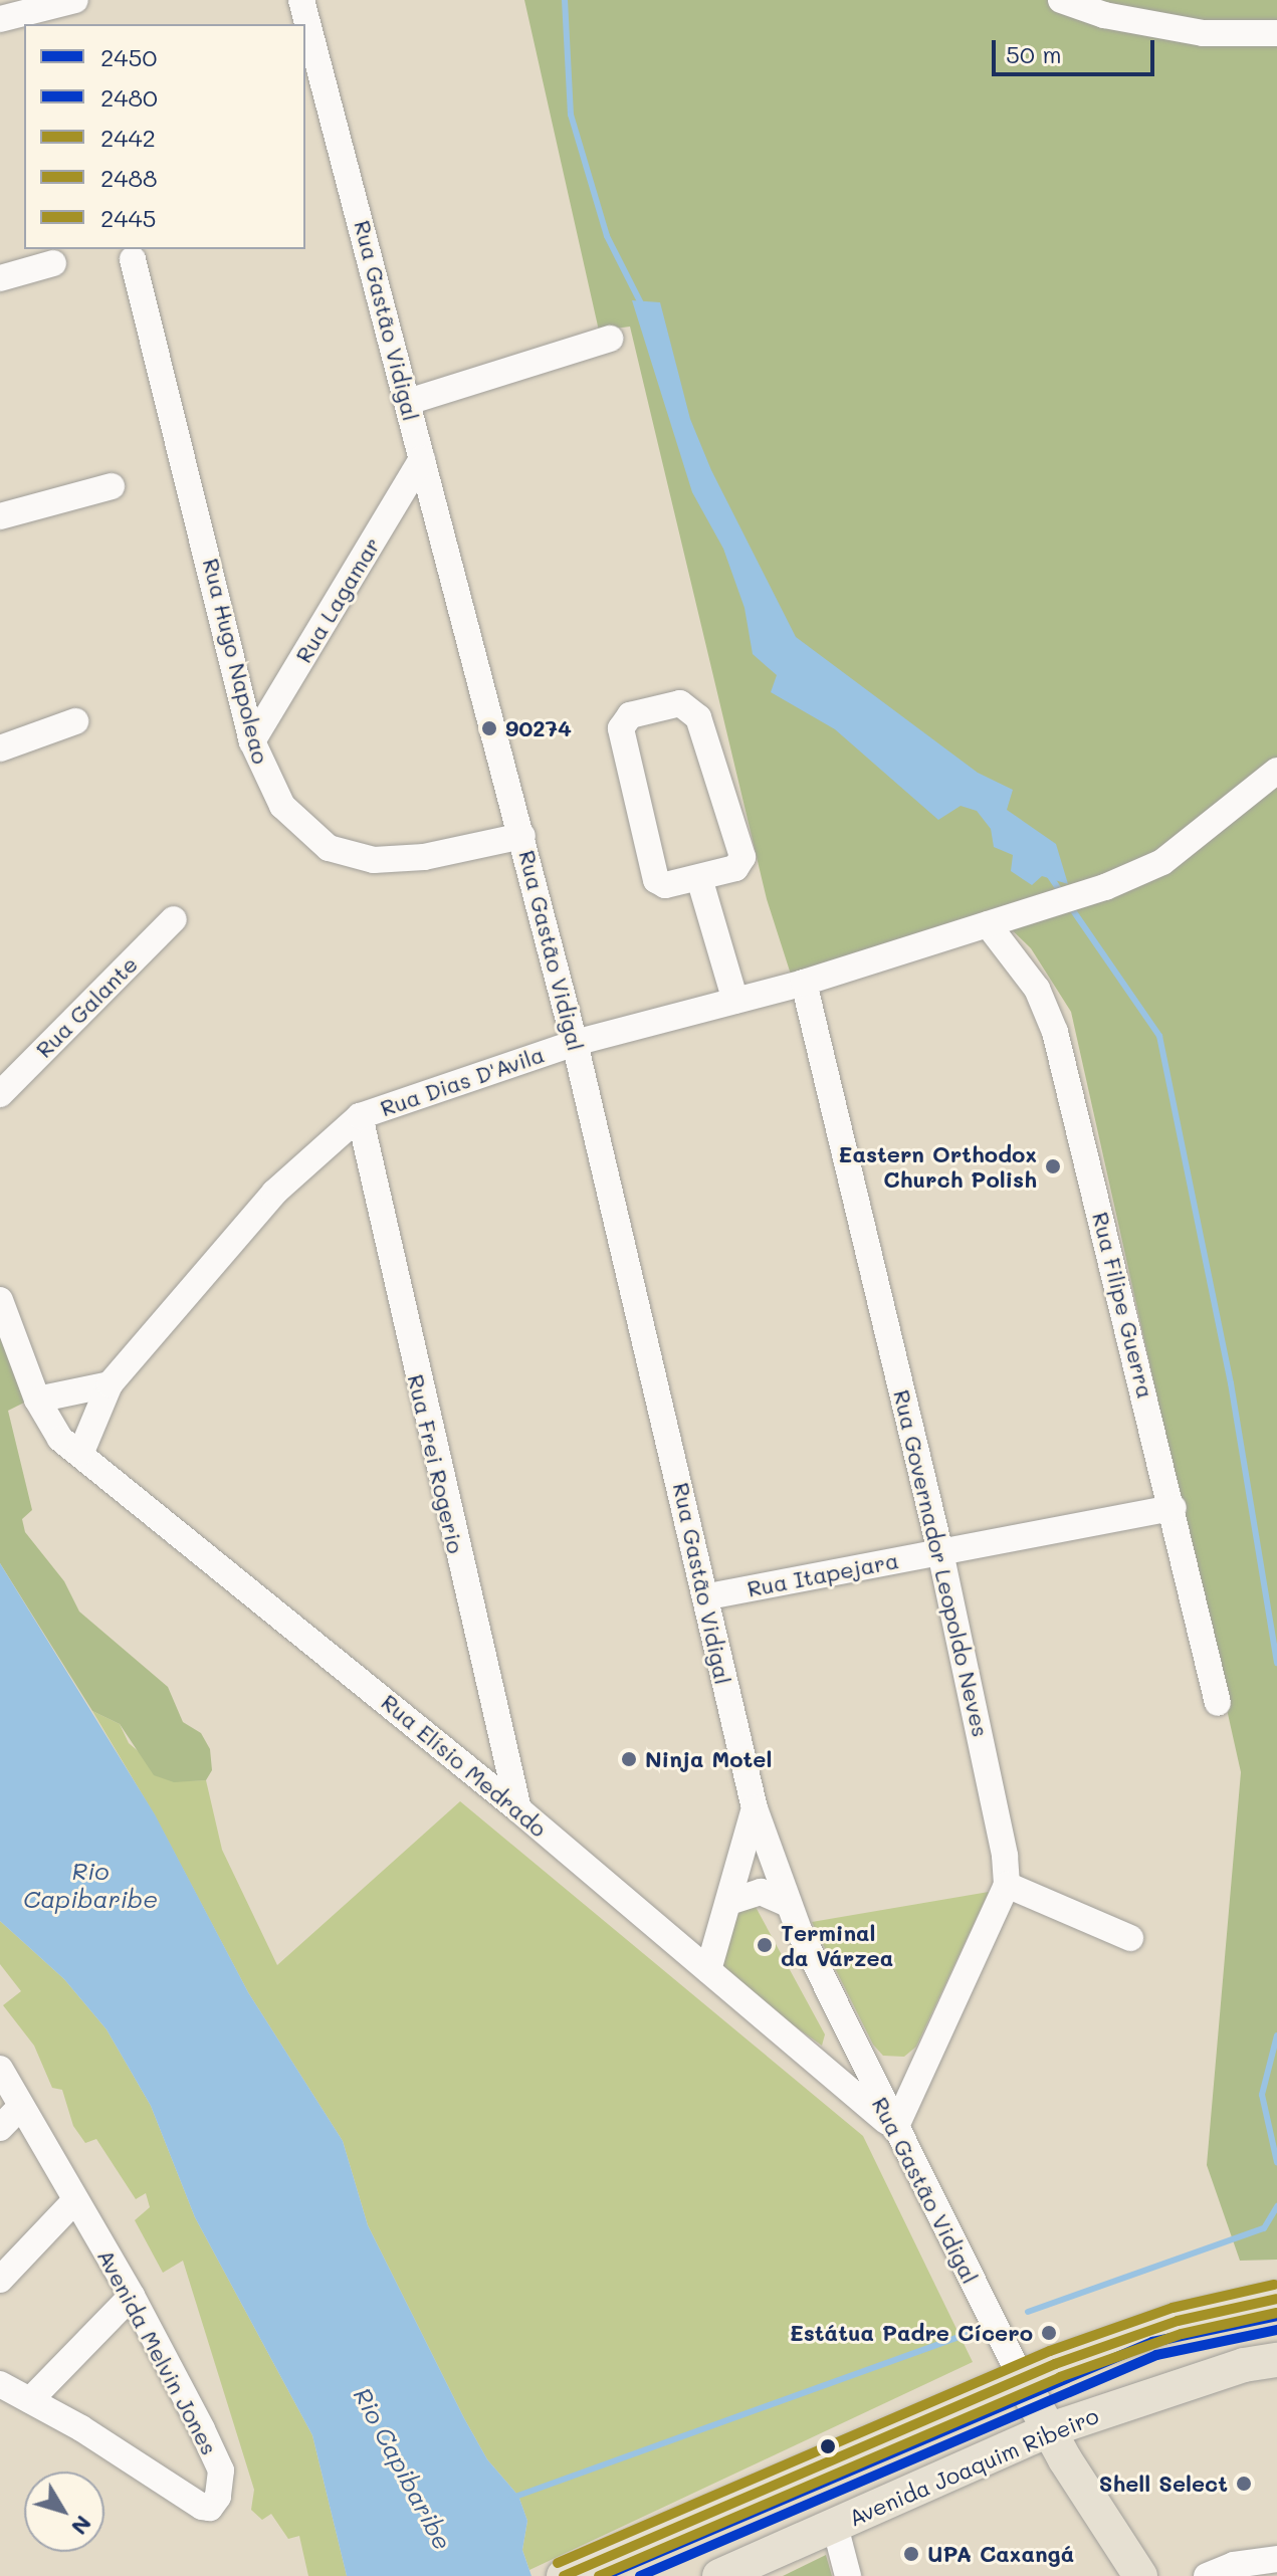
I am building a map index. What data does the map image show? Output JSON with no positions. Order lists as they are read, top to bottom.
{
  "streets": {
    "main road": ["Rua Gastão Vidigal", "Avenida Joaquim Ribeiro"],
    "street": [
      "Rua Lagamar",
      "Rua Hugo Napoleao",
      "Rua Galante",
      "Rua Dias D'Avila",
      "Rua Filipe Guerra",
      "Rua Frei Rogerio",
      "Rua Governador Leopoldo Neves",
      "Rua Itapejara",
      "Rua Elísio Medrado",
      "Avenida Melvin Jones"
    ]
  },
  "crossings": [
    ["Rua Gastão Vidigal", "Rua Lagamar"],
    ["Rua Gastão Vidigal", "Rua Hugo Napoleao"],
    ["Rua Gastão Vidigal", "Rua Dias D'Avila"],
    ["Rua Gastão Vidigal", "Rua Itapejara"],
    ["Rua Gastão Vidigal", "Rua Elísio Medrado"],
    ["Rua Gastão Vidigal", "Avenida Joaquim Ribeiro"],
    ["Rua Lagamar", "Rua Hugo Napoleao"],
    ["Rua Dias D'Avila", "Rua Filipe Guerra"],
    ["Rua Dias D'Avila", "Rua Frei Rogerio"],
    ["Rua Dias D'Avila", "Rua Governador Leopoldo Neves"],
    ["Rua Dias D'Avila", "Rua Elísio Medrado"],
    ["Rua Filipe Guerra", "Rua Itapejara"],
    ["Rua Frei Rogerio", "Rua Elísio Medrado"],
    ["Rua Governador Leopoldo Neves", "Rua Itapejara"]
  ],
  "water": ["Rio Capibaribe"],
  "places": [
    "90274",
    "Eastern Orthodox Church Polish",
    "Ninja Motel",
    "Terminal da Várzea",
    "Estátua Padre Cícero",
    "Shell Select",
    "UPA Caxangá"
  ],
  "lines": [
    "transit line 2445",
    "transit line 2442",
    "transit line 2488",
    "transit line 2450",
    "transit line 2480"
  ],
  "legend": [
    "2450",
    "2480",
    "2442",
    "2488",
    "2445"
  ],
  "scale_bar": "50 m",
  "north": "bottom right"
}
